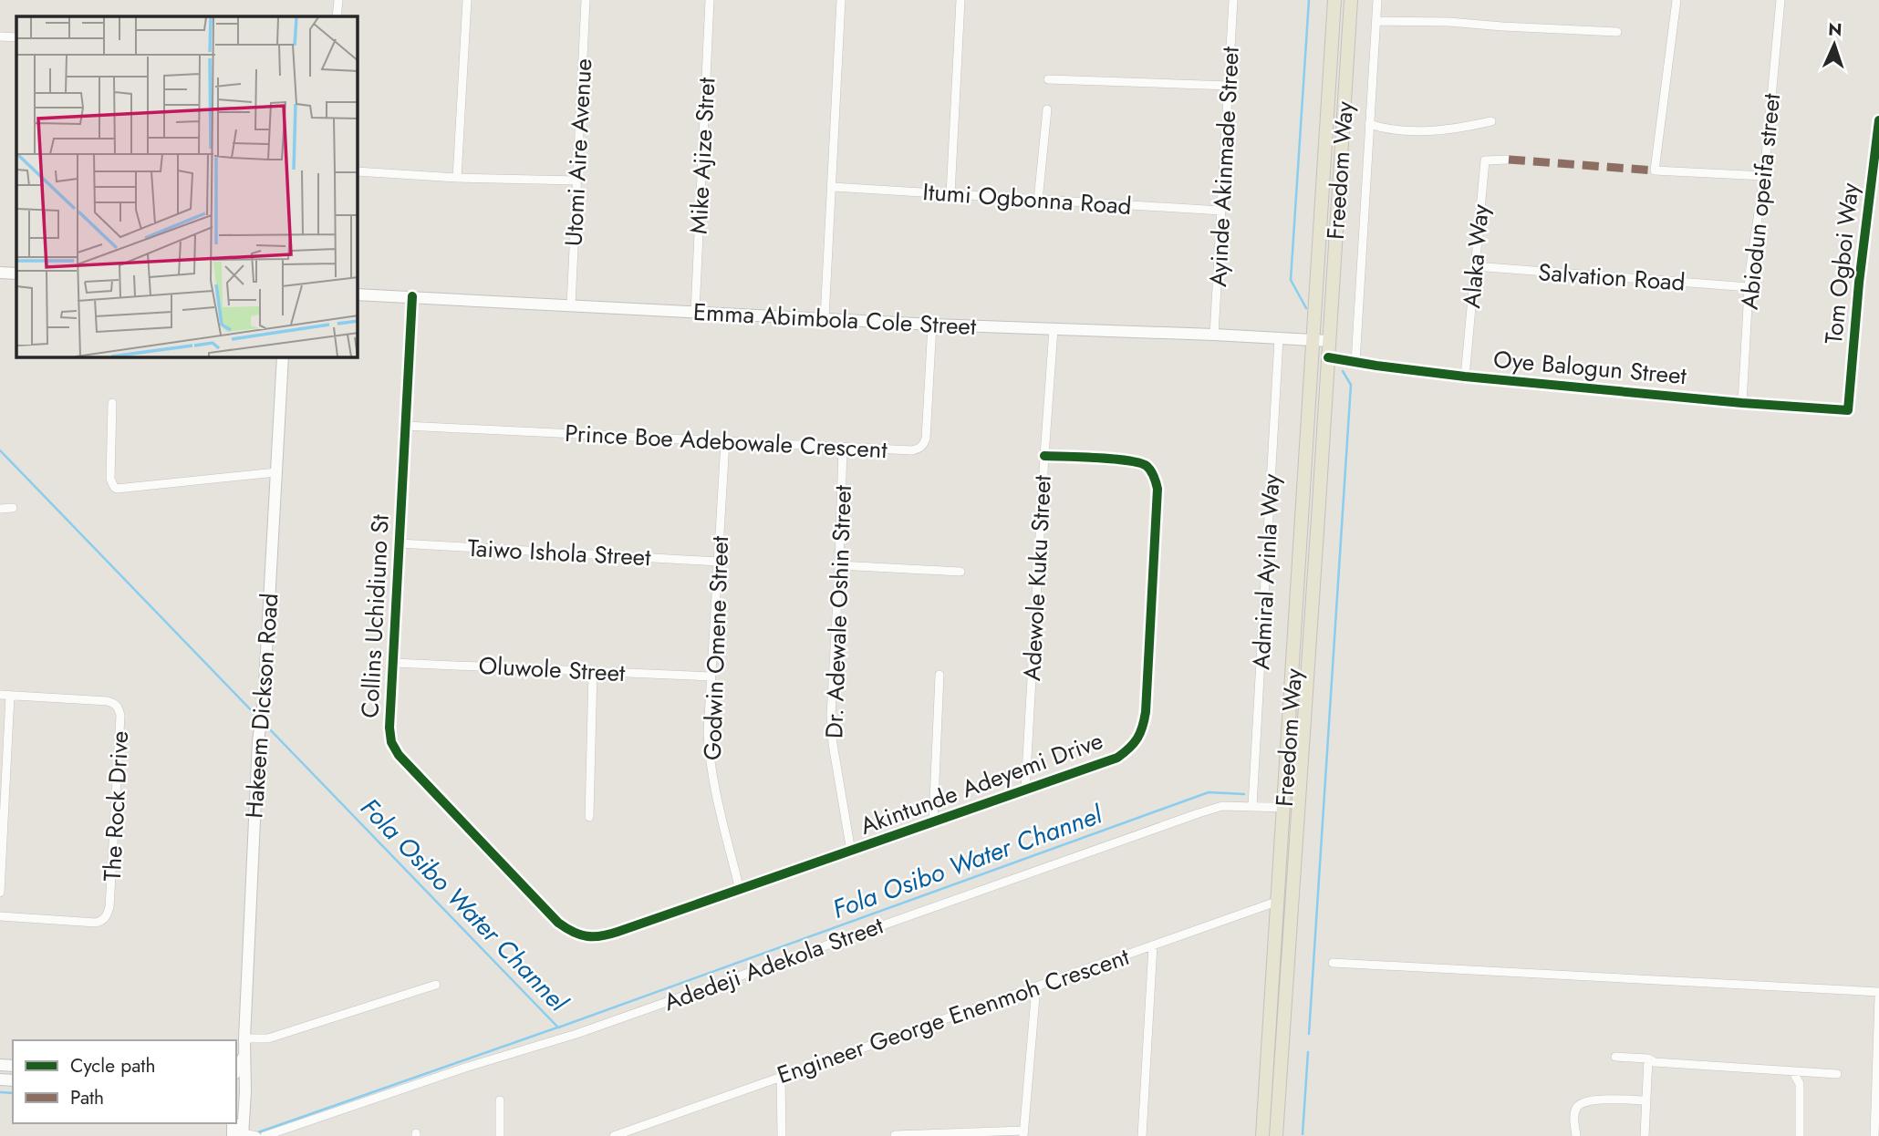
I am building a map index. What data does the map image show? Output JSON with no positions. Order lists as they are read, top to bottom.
{
  "streets": {
    "main road": ["Freedom Way"],
    "street": [
      "Utomi Aire Avenue",
      "Mike Ajize Stret",
      "Ayinde Akinmade Street",
      "Itumi Ogbonna Road",
      "Abiodun opeifa street",
      "Alaka Way",
      "Tom Ogboi Way",
      "Salvation Road",
      "Emma Abimbola Cole Street",
      "Oye Balogun Street",
      "Prince Boe Adebowale Crescent",
      "Taiwo Ishola Street",
      "Admiral Ayinla Way",
      "Adewole Kuku Street",
      "Dr. Adewale Oshin Street",
      "Collins Uchidiuno St",
      "Godwin Omene Street",
      "Oluwole Street",
      "Hakeem Dickson Road",
      "Akintunde Adeyemi Drive",
      "The Rock Drive",
      "Adedeji Adekola Street",
      "Engineer George Enenmoh Crescent"
    ]
  },
  "crossings": [
    ["Utomi Aire Avenue", "Emma Abimbola Cole Street"],
    ["Mike Ajize Stret", "Emma Abimbola Cole Street"],
    ["Ayinde Akinmade Street", "Itumi Ogbonna Road"],
    ["Ayinde Akinmade Street", "Emma Abimbola Cole Street"],
    ["Freedom Way", "Emma Abimbola Cole Street"],
    ["Freedom Way", "Oye Balogun Street"],
    ["Freedom Way", "Adedeji Adekola Street"],
    ["Freedom Way", "Engineer George Enenmoh Crescent"],
    ["Abiodun opeifa street", "Salvation Road"],
    ["Abiodun opeifa street", "Oye Balogun Street"],
    ["Alaka Way", "Salvation Road"],
    ["Alaka Way", "Oye Balogun Street"],
    ["Tom Ogboi Way", "Oye Balogun Street"],
    ["Emma Abimbola Cole Street", "Prince Boe Adebowale Crescent"],
    ["Emma Abimbola Cole Street", "Admiral Ayinla Way"],
    ["Emma Abimbola Cole Street", "Adewole Kuku Street"],
    ["Emma Abimbola Cole Street", "Collins Uchidiuno St"],
    ["Prince Boe Adebowale Crescent", "Dr. Adewale Oshin Street"],
    ["Prince Boe Adebowale Crescent", "Collins Uchidiuno St"],
    ["Prince Boe Adebowale Crescent", "Godwin Omene Street"],
    ["Taiwo Ishola Street", "Collins Uchidiuno St"],
    ["Taiwo Ishola Street", "Godwin Omene Street"],
    ["Admiral Ayinla Way", "Adedeji Adekola Street"],
    ["Adewole Kuku Street", "Akintunde Adeyemi Drive"],
    ["Dr. Adewale Oshin Street", "Akintunde Adeyemi Drive"],
    ["Collins Uchidiuno St", "Oluwole Street"],
    ["Collins Uchidiuno St", "Akintunde Adeyemi Drive"],
    ["Godwin Omene Street", "Oluwole Street"],
    ["Godwin Omene Street", "Akintunde Adeyemi Drive"]
  ],
  "water": ["Fola Osibo Water Channel"],
  "legend": ["Cycle path", "Path"],
  "north": "top"
}
